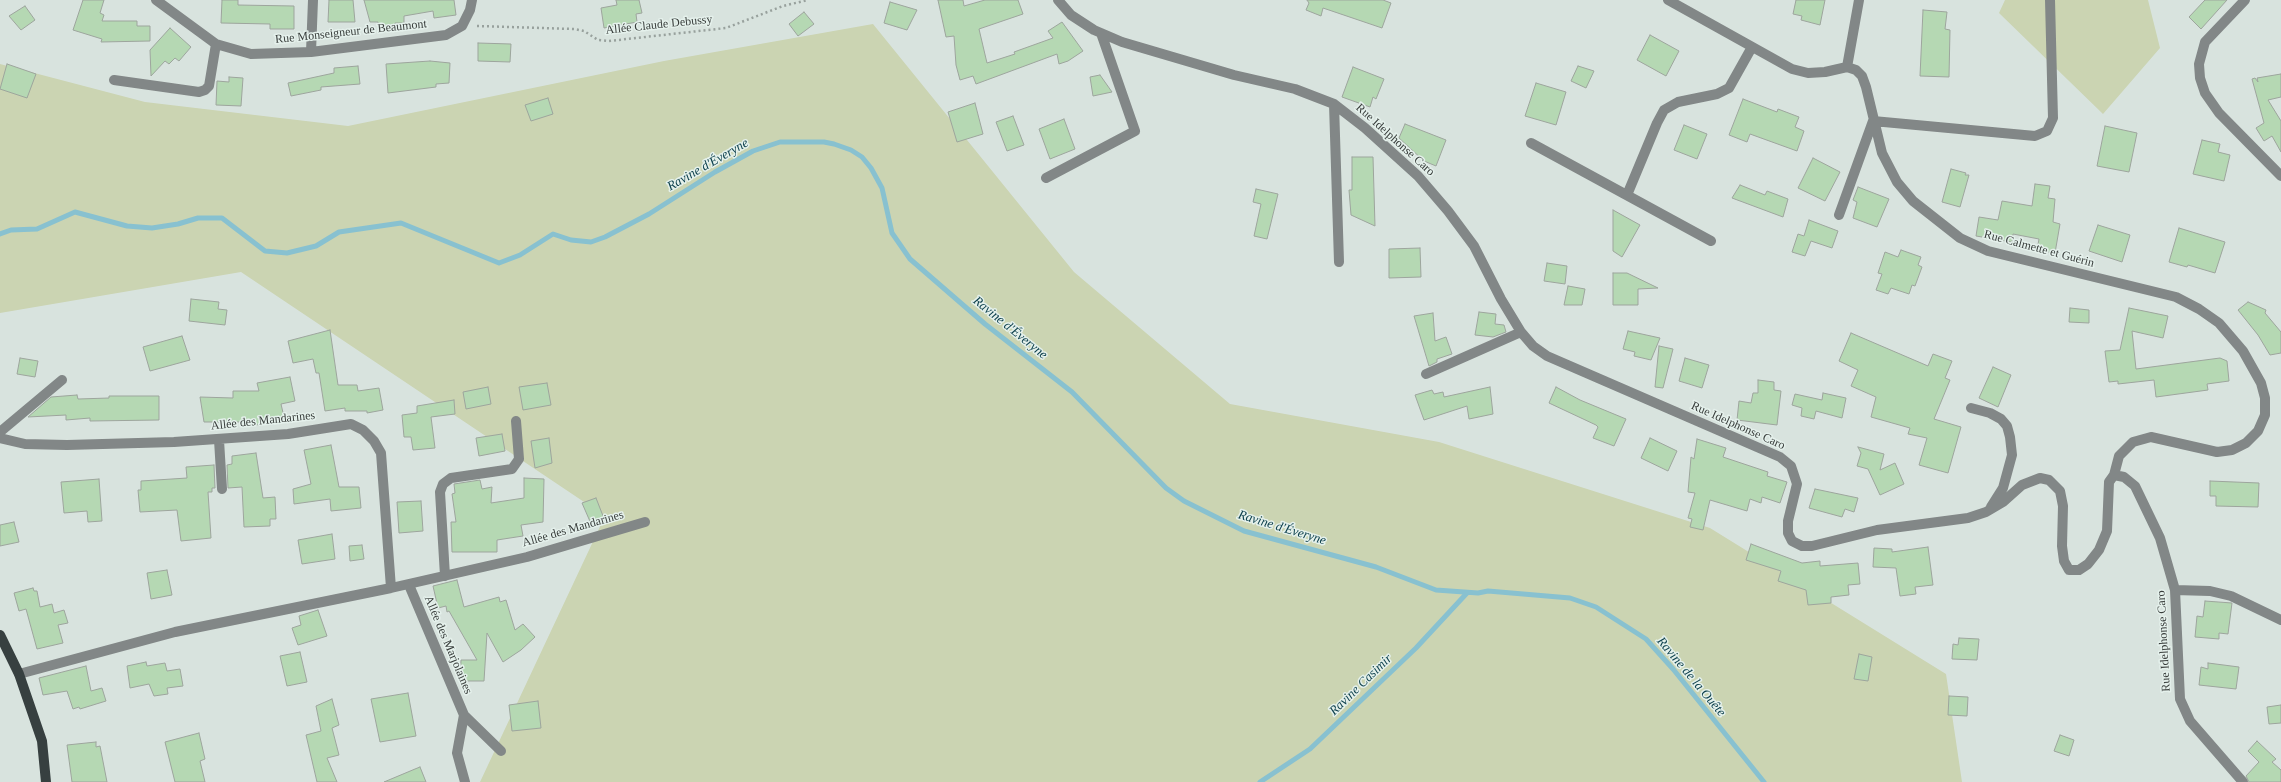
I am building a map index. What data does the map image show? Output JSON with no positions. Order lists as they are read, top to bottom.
{
  "streets": {
    "street": [
      "Rue Monseigneur de Beaumont",
      "Rue Idelphonse Caro",
      "Rue Calmette et Guérin",
      "Allée des Mandarines",
      "Allée des Marjolaines"
    ],
    "path": ["Allée Claude Debussy"]
  },
  "crossings": [
    ["Allée Claude Debussy", "Rue Monseigneur de Beaumont"],
    ["Rue Idelphonse Caro", "Rue Calmette et Guérin"],
    ["Allée des Mandarines", "Allée des Marjolaines"]
  ],
  "water": ["Ravine d'Éveryne", "Ravine de la Ouête", "Ravine Casimir"]
}
